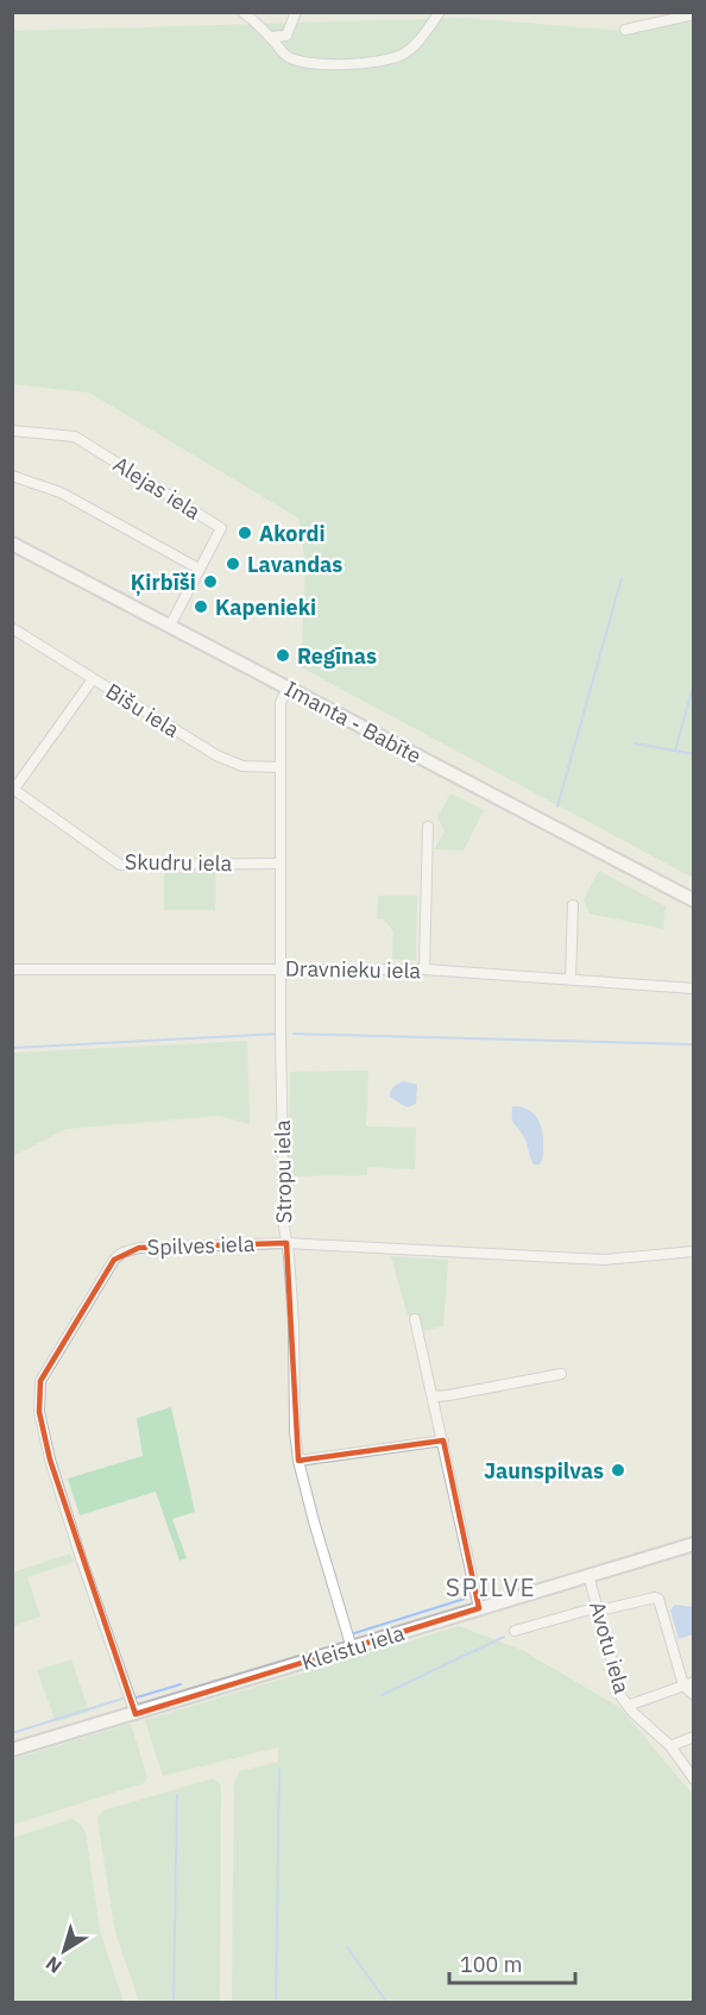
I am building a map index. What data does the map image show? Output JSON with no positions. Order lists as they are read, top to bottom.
{
  "streets": {
    "main road": ["Imanta - Babīte", "Kleistu iela"],
    "street": [
      "Alejas iela",
      "Bišu iela",
      "Skudru iela",
      "Dravnieku iela",
      "Stropu iela",
      "Spilves iela",
      "Avotu iela"
    ]
  },
  "crossings": [
    ["Bišu iela", "Stropu iela"],
    ["Imanta - Babīte", "Stropu iela"],
    ["Skudru iela", "Stropu iela"],
    ["Dravnieku iela", "Stropu iela"],
    ["Stropu iela", "Spilves iela"],
    ["Stropu iela", "Kleistu iela"],
    ["Spilves iela", "Kleistu iela"],
    ["Kleistu iela", "Avotu iela"]
  ],
  "districts": ["SPILVE"],
  "places": [
    "Akordi",
    "Lavandas",
    "Ķirbīši",
    "Kapenieki",
    "Regīnas",
    "Jaunspilvas"
  ],
  "scale_bar": "100 m",
  "north": "bottom left"
}
